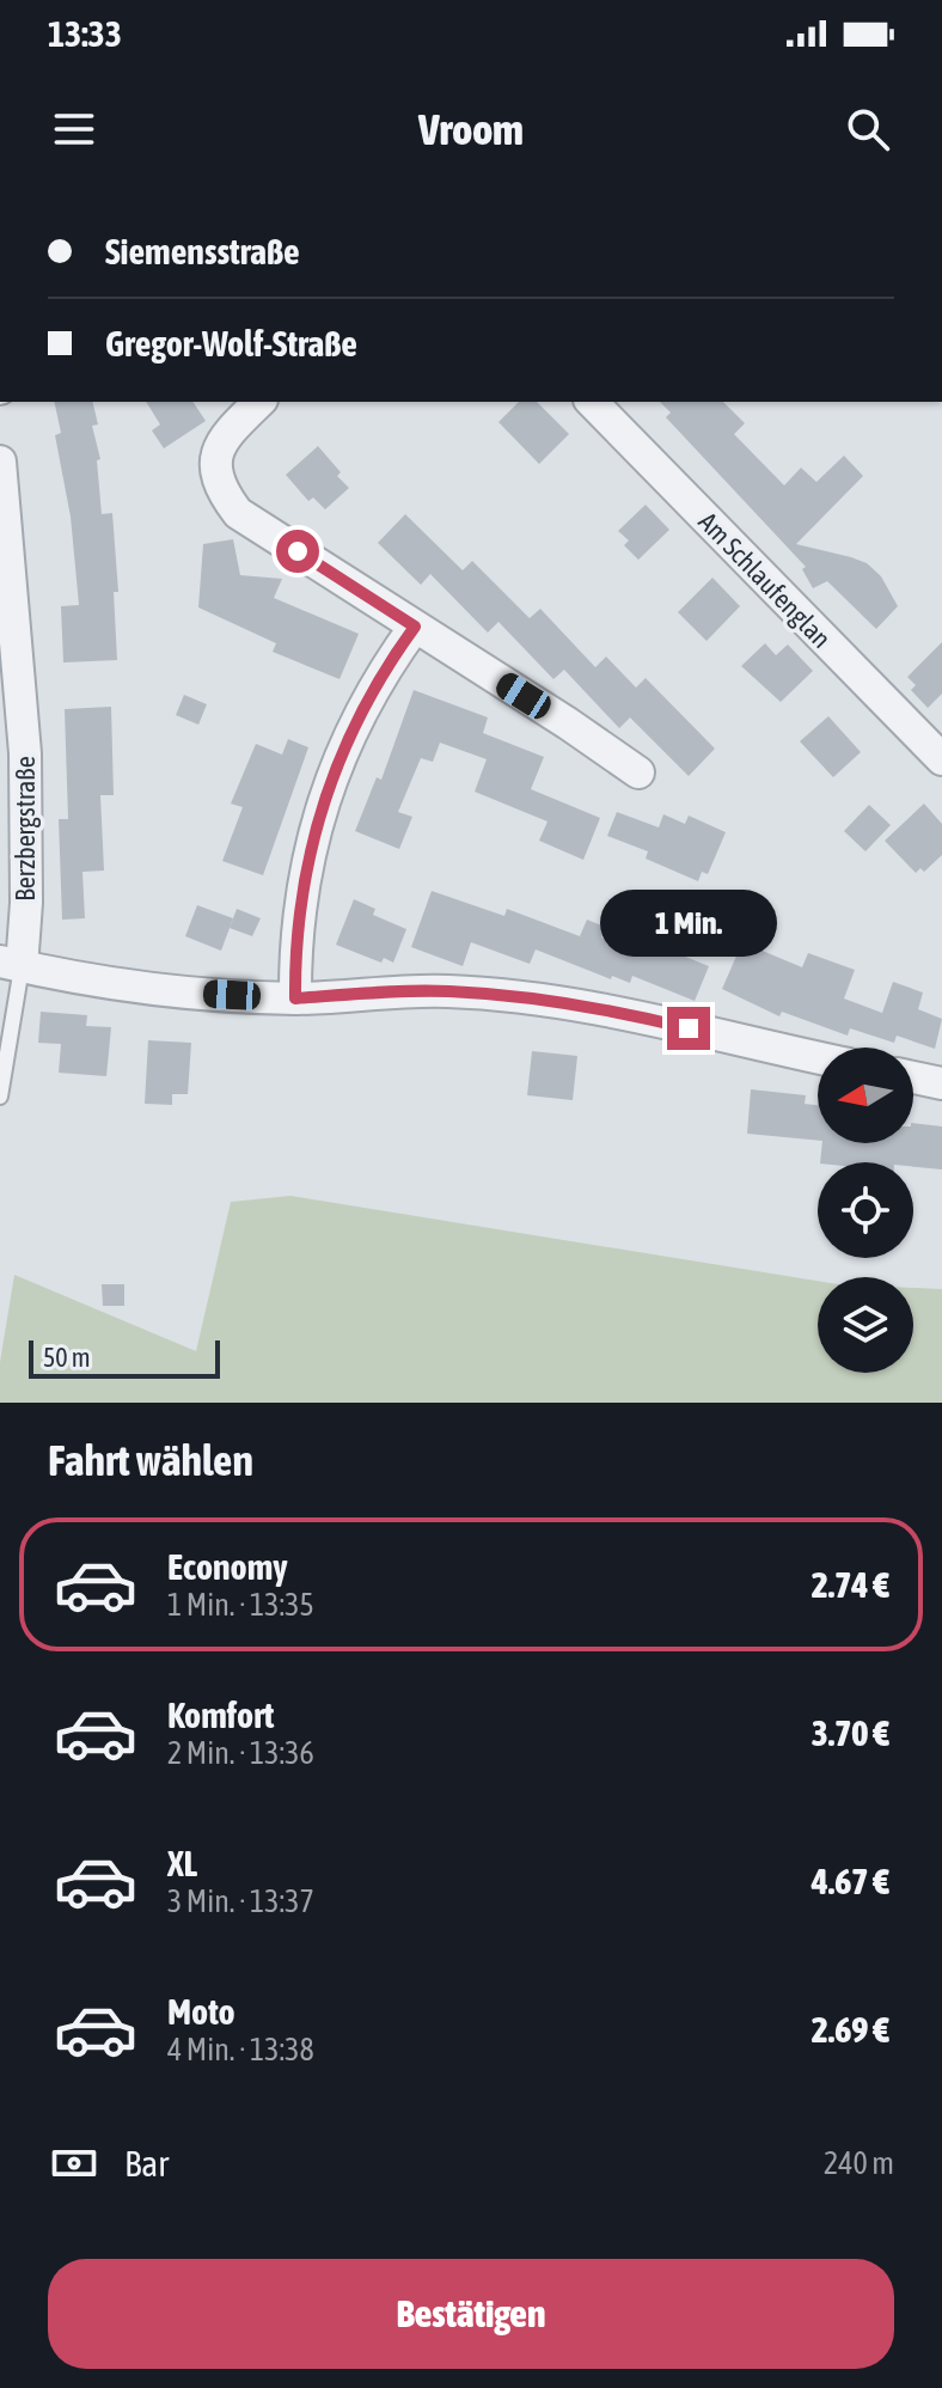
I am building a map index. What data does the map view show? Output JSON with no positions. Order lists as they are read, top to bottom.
{
  "streets": {
    "street": ["Am Schlaufenglan", "Berzbergstraße"]
  },
  "scale_bar": "50 m",
  "north": "left",
  "page": {
    "status": "13:33",
    "header": "Vroom",
    "banner": ["Siemensstraße", "Gregor-Wolf-Straße"],
    "bubble": "1 Min.",
    "scale": "50 m",
    "heading": "Fahrt wählen",
    "list": [
      {
        "name": "Economy",
        "note": "1 Min. · 13:35",
        "value": "2.74 €"
      },
      {
        "name": "Komfort",
        "note": "2 Min. · 13:36",
        "value": "3.70 €"
      },
      {
        "name": "XL",
        "note": "3 Min. · 13:37",
        "value": "4.67 €"
      },
      {
        "name": "Moto",
        "note": "4 Min. · 13:38",
        "value": "2.69 €"
      }
    ],
    "pay": ["Bar", "240 m"],
    "buttons": "Bestätigen"
  }
}
